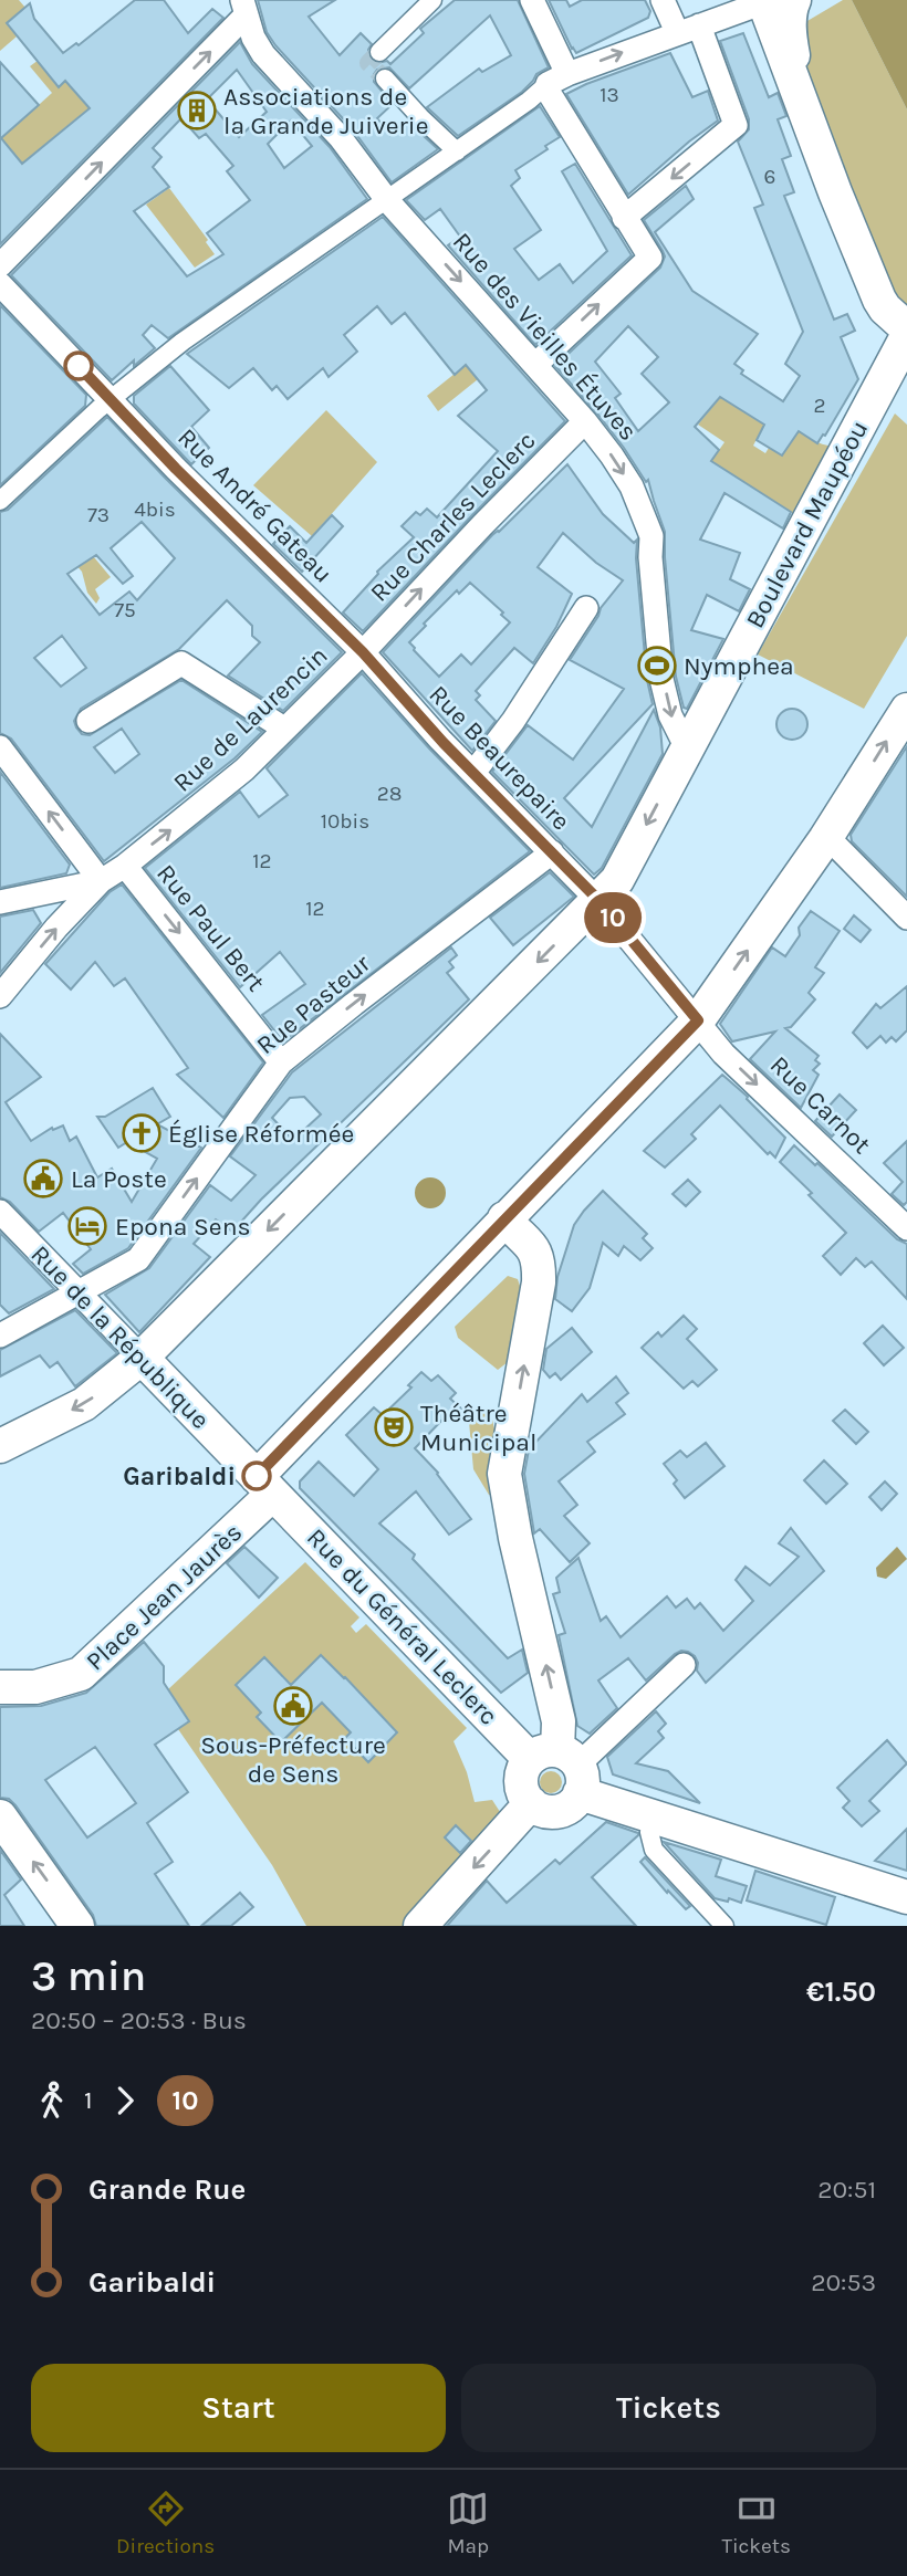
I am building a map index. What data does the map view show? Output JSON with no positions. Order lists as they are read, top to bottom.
{
  "streets": {
    "main road": [
      "Boulevard Maupéou",
      "Rue de la République",
      "Place Jean Jaurès",
      "Rue du Général Leclerc"
    ],
    "street": [
      "Rue des Vieilles Étuves",
      "Rue André Gateau",
      "Rue Charles Leclerc",
      "Rue de Laurencin",
      "Rue Beaurepaire",
      "Rue Paul Bert",
      "Rue Pasteur",
      "Rue Carnot"
    ]
  },
  "crossings": [
    ["Rue des Vieilles Étuves", "Rue Charles Leclerc"],
    ["Rue des Vieilles Étuves", "Boulevard Maupéou"],
    ["Rue André Gateau", "Rue Charles Leclerc"],
    ["Rue André Gateau", "Rue de Laurencin"],
    ["Rue André Gateau", "Rue Beaurepaire"],
    ["Rue Charles Leclerc", "Rue de Laurencin"],
    ["Rue Charles Leclerc", "Rue Beaurepaire"],
    ["Boulevard Maupéou", "Rue Beaurepaire"],
    ["Boulevard Maupéou", "Rue de la République"],
    ["Rue de Laurencin", "Rue Beaurepaire"],
    ["Rue de Laurencin", "Rue Paul Bert"],
    ["Rue Beaurepaire", "Rue Pasteur"],
    ["Rue Beaurepaire", "Rue Carnot"],
    ["Rue Beaurepaire", "Place Jean Jaurès"],
    ["Rue Paul Bert", "Rue Pasteur"],
    ["Rue Pasteur", "Rue de la République"],
    ["Rue Carnot", "Place Jean Jaurès"],
    ["Rue de la République", "Place Jean Jaurès"],
    ["Rue de la République", "Rue du Général Leclerc"],
    ["Place Jean Jaurès", "Rue du Général Leclerc"]
  ],
  "one_way": [
    "Rue de Laurencin",
    "Rue Paul Bert",
    "Rue Pasteur",
    "Rue Carnot"
  ],
  "places": {
    "building": ["Associations de la Grande Juiverie"],
    "sports": ["Nymphea"],
    "church": ["Église Réformée"],
    "public building": ["La Poste", "Sous-Préfecture de Sens"],
    "hotel": ["Epona Sens"],
    "theatre": ["Théâtre Municipal"],
    "other": ["Garibaldi"]
  },
  "lines": ["bus line 10"],
  "house_numbers": [
    "13",
    "6",
    "2",
    "4bis",
    "73",
    "75",
    "28",
    "10bis",
    "12",
    "12"
  ],
  "page": {
    "on_map": "10",
    "heading": ["3 min", "20:50 – 20:53 · Bus", "€1.50"],
    "legs": ["1", "10"],
    "list": [
      {
        "name": "Grande Rue",
        "value": "20:51"
      },
      {
        "name": "Garibaldi",
        "value": "20:53"
      }
    ],
    "buttons": ["Start", "Tickets"],
    "tabs": ["Directions", "Map", "Tickets"]
  }
}
